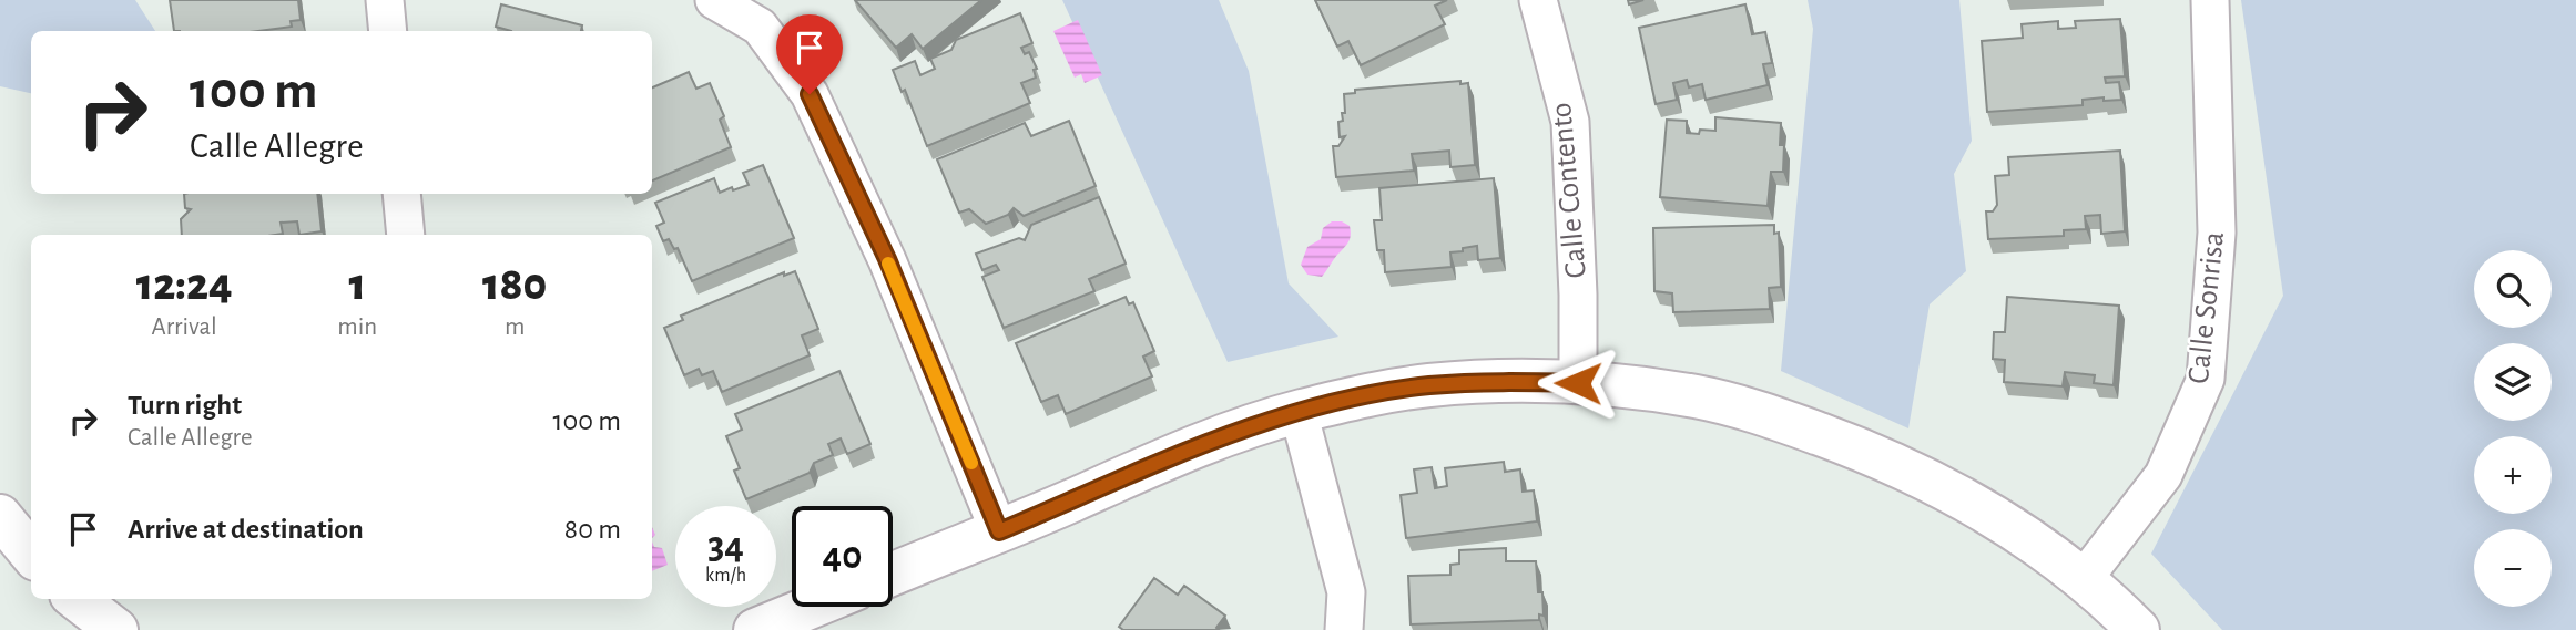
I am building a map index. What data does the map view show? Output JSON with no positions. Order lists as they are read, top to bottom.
{
  "streets": {
    "street": ["Calle Contento", "Calle Sonrisa"]
  },
  "page": {
    "turn": ["100 m", "Calle Allegre"],
    "eta": [
      "12:24",
      "Arrival",
      "1",
      "min",
      "180",
      "m"
    ],
    "map_buttons": ["+", "−"],
    "list": [
      {
        "name": "Turn right",
        "note": "Calle Allegre",
        "value": "100 m"
      },
      {
        "name": "Arrive at destination",
        "value": "80 m"
      }
    ],
    "speed": "34 km/h",
    "limit": "40"
  }
}
